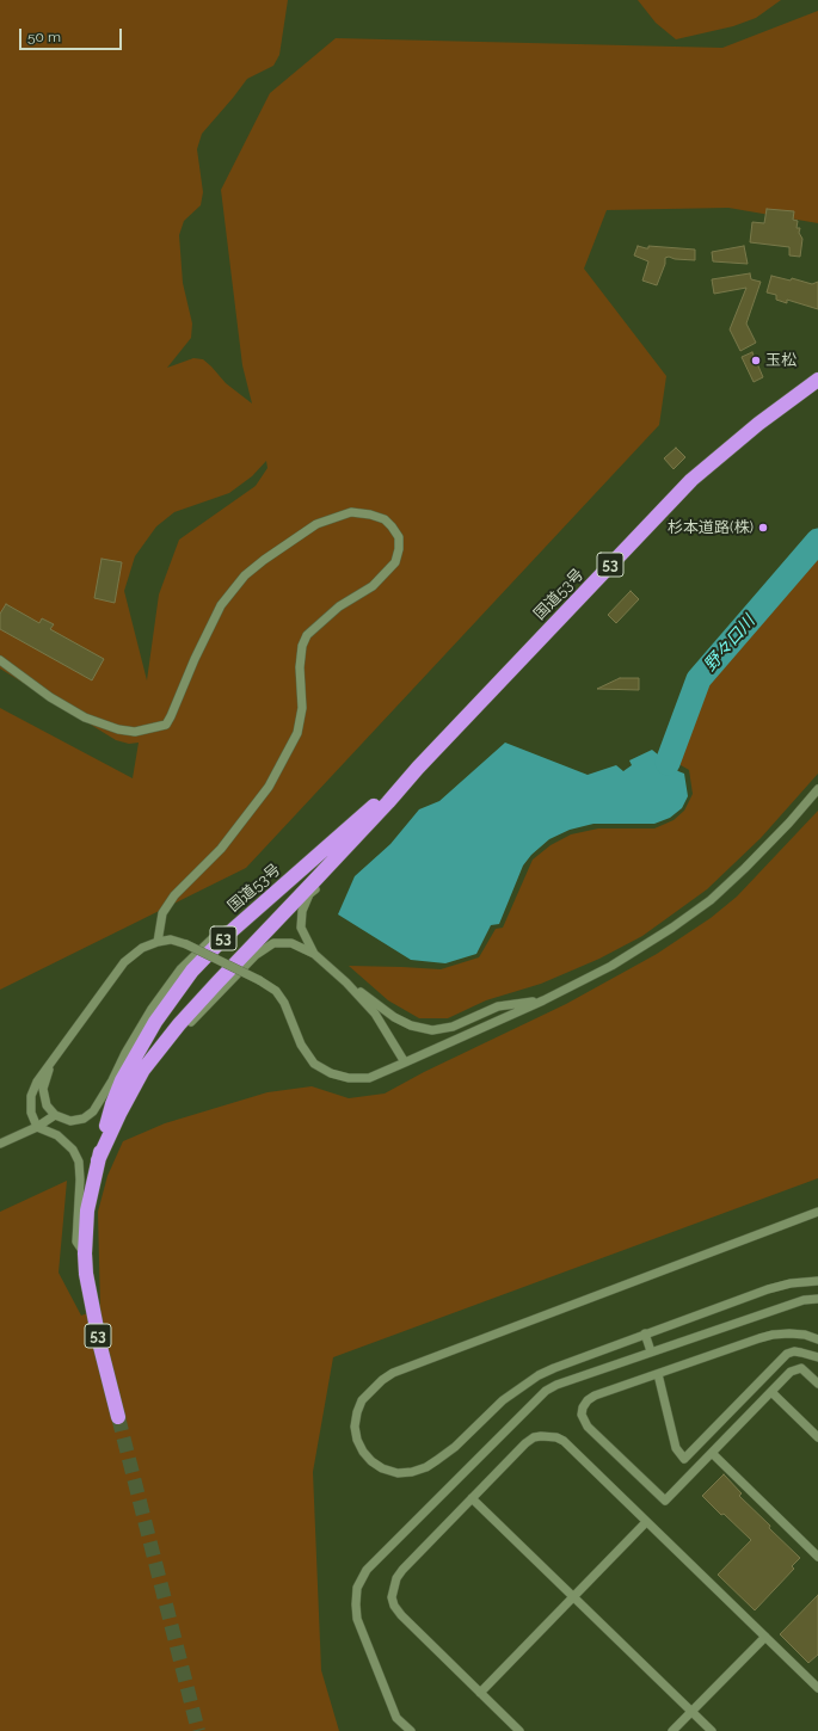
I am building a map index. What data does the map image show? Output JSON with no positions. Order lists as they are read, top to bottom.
{
  "streets": {
    "highway": ["53", "国道53号"]
  },
  "water": ["野々口川"],
  "places": ["玉松", "杉本道路(株)"],
  "scale_bar": "50 m"
}
